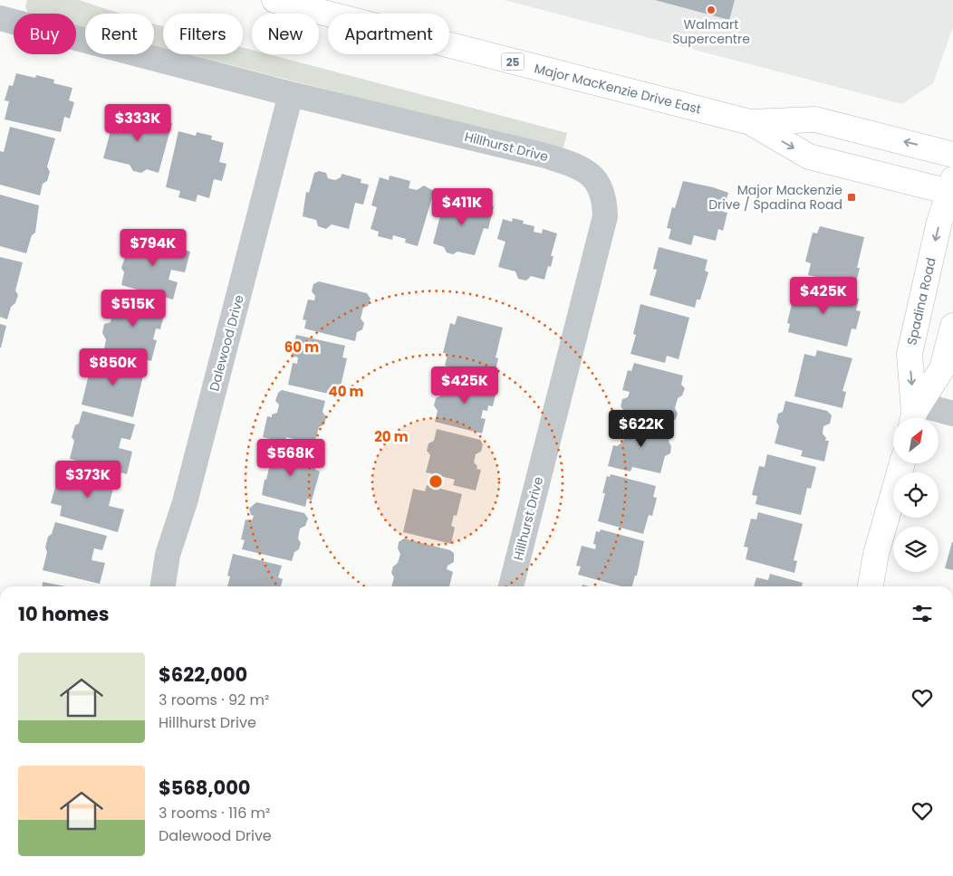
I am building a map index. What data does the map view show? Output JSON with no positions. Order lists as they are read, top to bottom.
{
  "streets": {
    "main road": ["25", "Major MacKenzie Drive East", "Spadina Road"],
    "street": ["Hillhurst Drive", "Dalewood Drive"]
  },
  "crossings": [
    ["Major MacKenzie Drive East", "Spadina Road"],
    ["Hillhurst Drive", "Dalewood Drive"]
  ],
  "places": {
    "other": ["Walmart Supercentre"],
    "transit": ["Major Mackenzie Drive / Spadina Road"]
  },
  "north": "top right",
  "page": {
    "chip": [
      "Buy",
      "Rent",
      "Filters",
      "New",
      "Apartment"
    ],
    "price": [
      "$333K",
      "$411K",
      "$794K",
      "$425K",
      "$515K",
      "$850K",
      "$425K",
      "$622K",
      "$568K",
      "$373K"
    ],
    "heading": "10 homes",
    "list": [
      {
        "name": "$622,000",
        "note": "3 rooms · 92 m² · Hillhurst Drive"
      },
      {
        "name": "$568,000",
        "note": "3 rooms · 116 m² · Dalewood Drive"
      }
    ]
  },
  "rings": ["60 m", "40 m", "20 m"]
}
